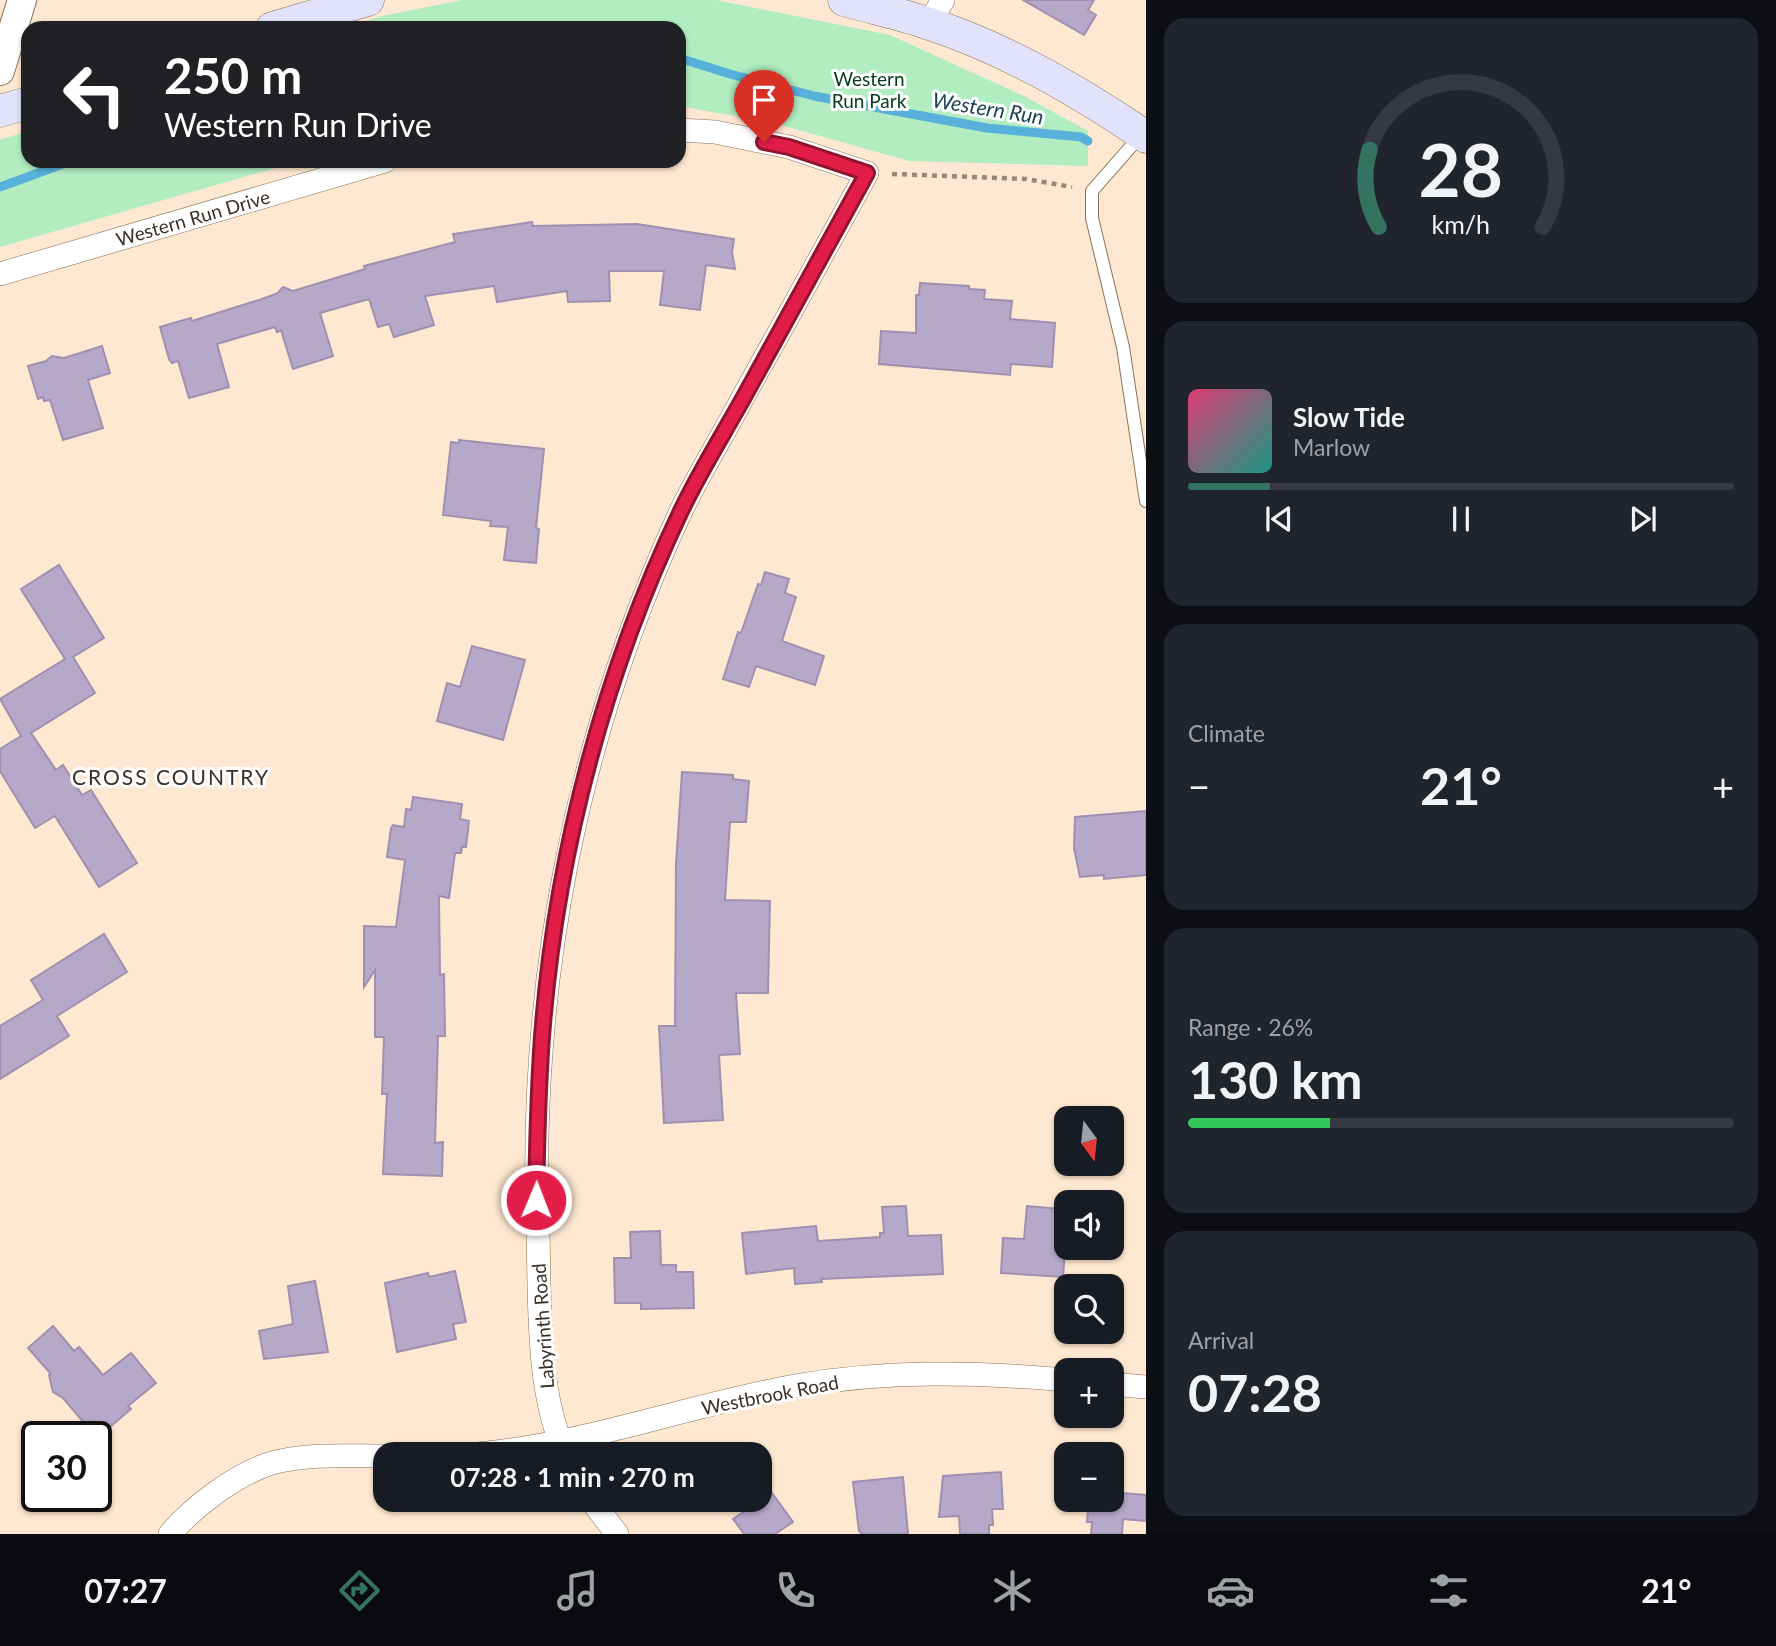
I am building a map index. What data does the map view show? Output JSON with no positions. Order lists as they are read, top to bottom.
{
  "streets": {
    "street": ["Western Run Drive", "Labyrinth Road", "Westbrook Road"]
  },
  "districts": ["CROSS COUNTRY"],
  "water": ["Western Run"],
  "parks": ["Western Run Park"],
  "north": "bottom",
  "page": {
    "turn": ["250 m", "Western Run Drive"],
    "song": ["Slow Tide", "Marlow"],
    "tile": [
      "Climate",
      ["Range · 26%", "130 km"],
      ["Arrival", "07:28"]
    ],
    "heat": ["−", "21°", "+"],
    "map_buttons": ["+", "−"],
    "limit": "30",
    "trip": "07:28 · 1 min · 270 m",
    "tabs": ["07:27", "21°"],
    "gauge": ["28", "km/h"]
  }
}
